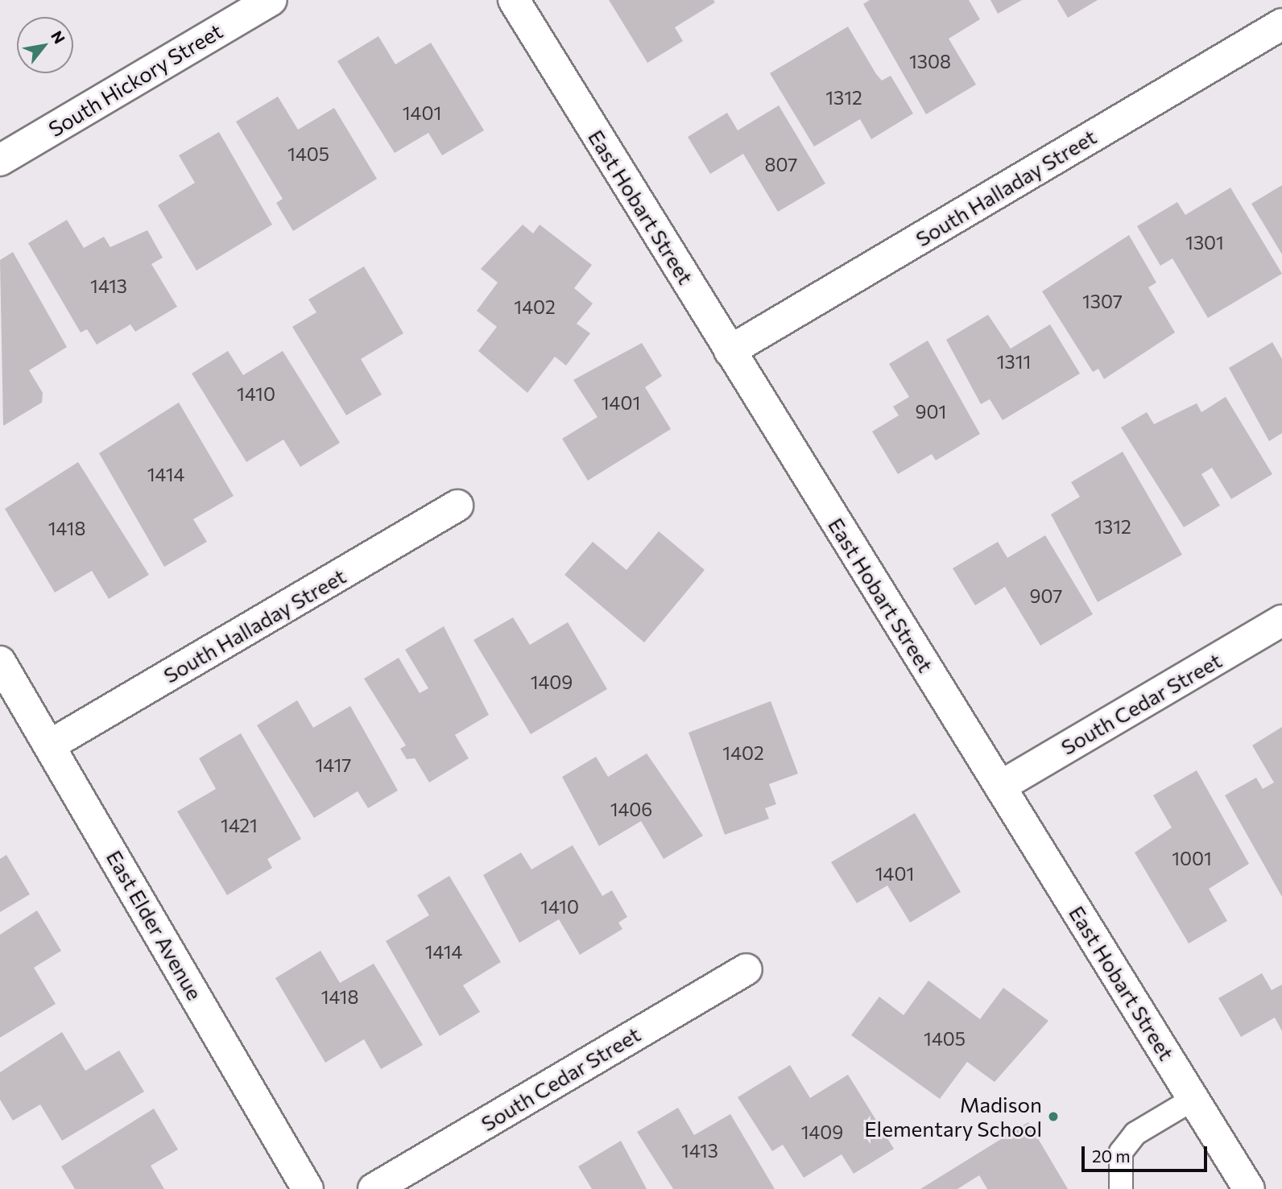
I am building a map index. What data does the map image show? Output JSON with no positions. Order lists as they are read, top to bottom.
{
  "streets": {
    "street": [
      "South Hickory Street",
      "South Halladay Street",
      "East Hobart Street",
      "South Cedar Street",
      "East Elder Avenue"
    ]
  },
  "crossings": [
    ["South Halladay Street", "East Hobart Street"],
    ["South Halladay Street", "East Elder Avenue"],
    ["East Hobart Street", "South Cedar Street"]
  ],
  "places": ["Madison Elementary School"],
  "house_numbers": [
    "1308",
    "1312",
    "1401",
    "1405",
    "807",
    "1301",
    "1413",
    "1307",
    "1402",
    "1311",
    "1410",
    "1401",
    "901",
    "1414",
    "1312",
    "1418",
    "907",
    "1409",
    "1402",
    "1417",
    "1406",
    "1421",
    "1001",
    "1401",
    "1410",
    "1414",
    "1418",
    "1405",
    "1409",
    "1413"
  ],
  "scale_bar": "20 m",
  "north": "top right"
}
